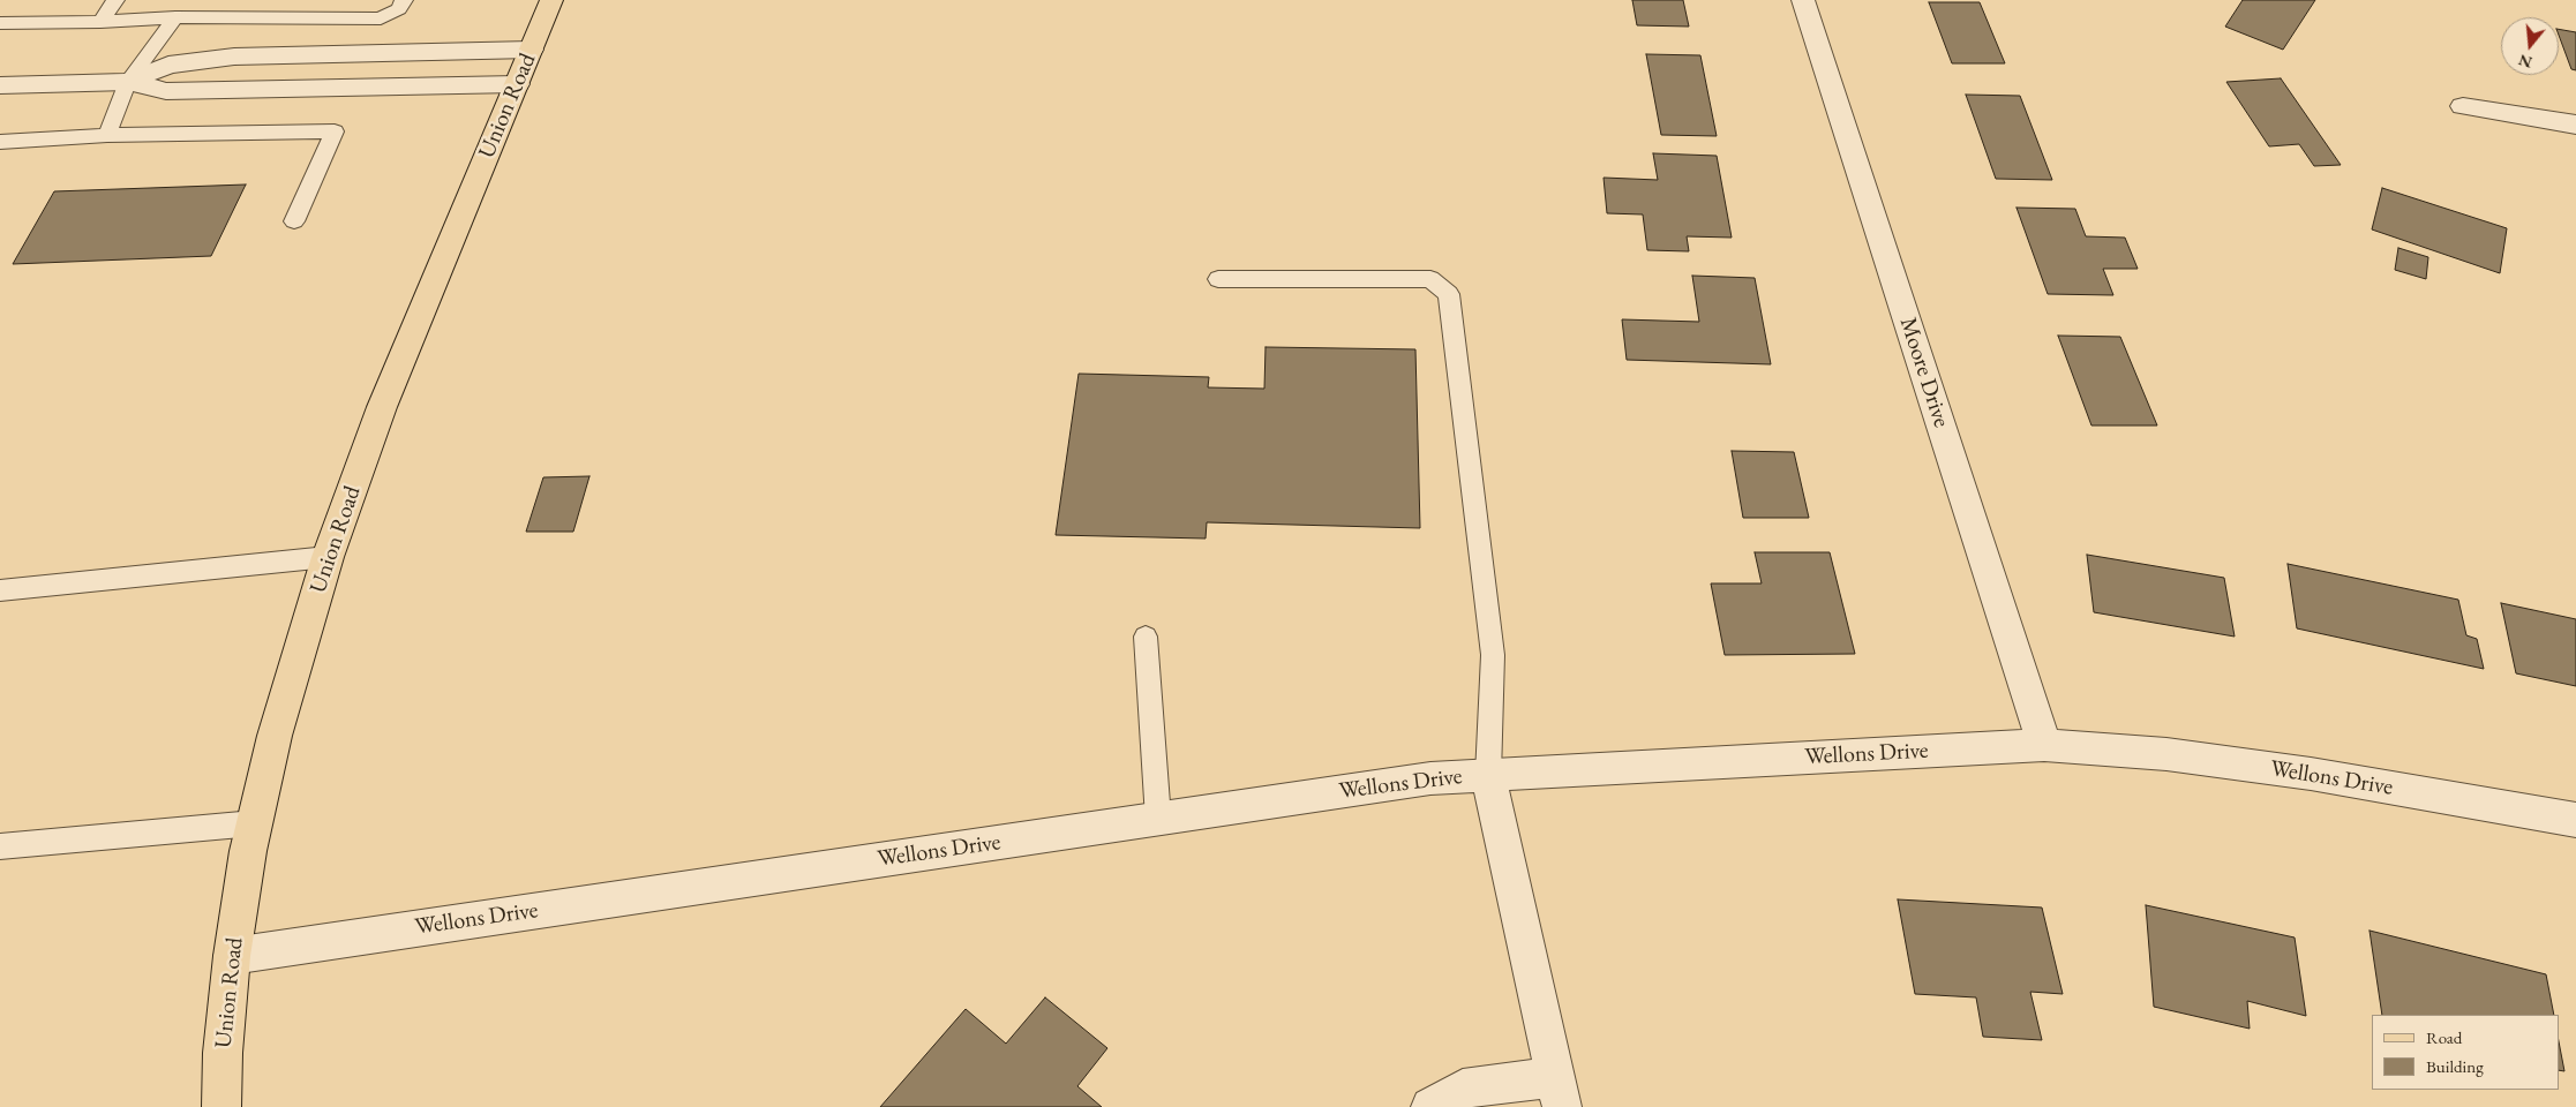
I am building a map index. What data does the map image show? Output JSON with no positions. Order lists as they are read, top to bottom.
{
  "streets": {
    "main road": ["Union Road"],
    "street": ["Moore Drive", "Wellons Drive"]
  },
  "crossings": [
    ["Union Road", "Wellons Drive"],
    ["Moore Drive", "Wellons Drive"]
  ],
  "legend": ["Road", "Building"],
  "north": "bottom"
}
